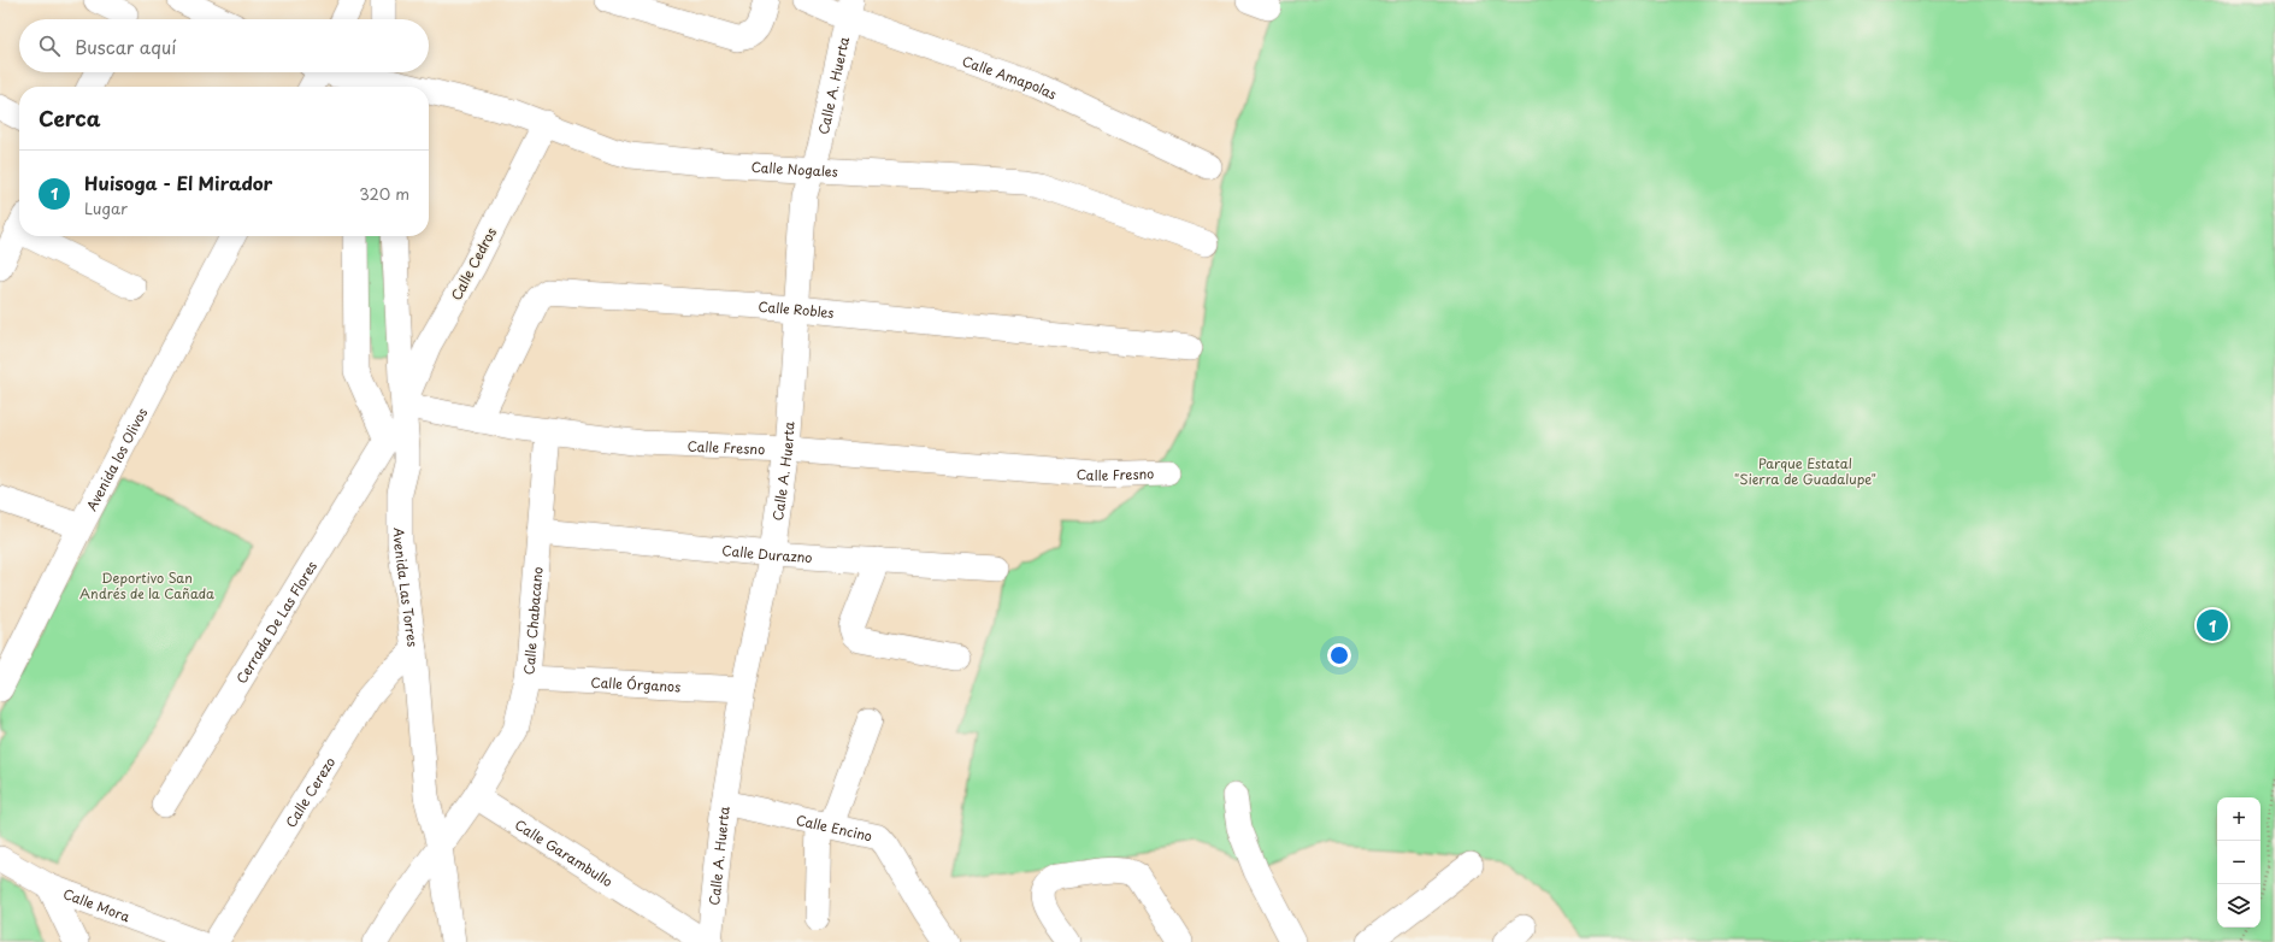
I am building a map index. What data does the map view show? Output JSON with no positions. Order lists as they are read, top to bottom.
{
  "streets": {
    "street": [
      "Calle Amapolas",
      "Calle A. Huerta",
      "Calle Nogales",
      "Calle Cedros",
      "Calle Robles",
      "Calle Fresno",
      "Avenida los Olivos",
      "Calle Durazno",
      "Avenida Las Torres",
      "Calle Chabacano",
      "Cerrada De Las Flores",
      "Calle Órganos",
      "Calle Cerezo",
      "Calle Encino",
      "Calle Garambullo",
      "Calle Mora"
    ]
  },
  "crossings": [
    ["Calle Amapolas", "Calle A. Huerta"],
    ["Calle A. Huerta", "Calle Nogales"],
    ["Calle A. Huerta", "Calle Robles"],
    ["Calle A. Huerta", "Calle Fresno"],
    ["Calle A. Huerta", "Calle Durazno"],
    ["Calle A. Huerta", "Calle Órganos"],
    ["Calle A. Huerta", "Calle Encino"],
    ["Calle A. Huerta", "Calle Garambullo"],
    ["Calle Nogales", "Calle Cedros"],
    ["Calle Cedros", "Calle Fresno"],
    ["Calle Cedros", "Avenida Las Torres"],
    ["Calle Robles", "Calle Fresno"],
    ["Calle Fresno", "Avenida Las Torres"],
    ["Calle Fresno", "Calle Chabacano"],
    ["Calle Durazno", "Calle Chabacano"],
    ["Avenida Las Torres", "Calle Cerezo"],
    ["Calle Chabacano", "Calle Órganos"],
    ["Calle Chabacano", "Calle Garambullo"]
  ],
  "parks": ["Parque Estatal \"Sierra de Guadalupe\"", "Deportivo San Andrés de la Cañada"],
  "page": {
    "search": "Buscar aquí",
    "heading": "Cerca",
    "list": [
      {
        "mark": "1",
        "name": "Huisoga - El Mirador",
        "note": "Lugar",
        "value": "320 m"
      }
    ],
    "pins": "1",
    "map_buttons": ["+", "−"]
  }
}
